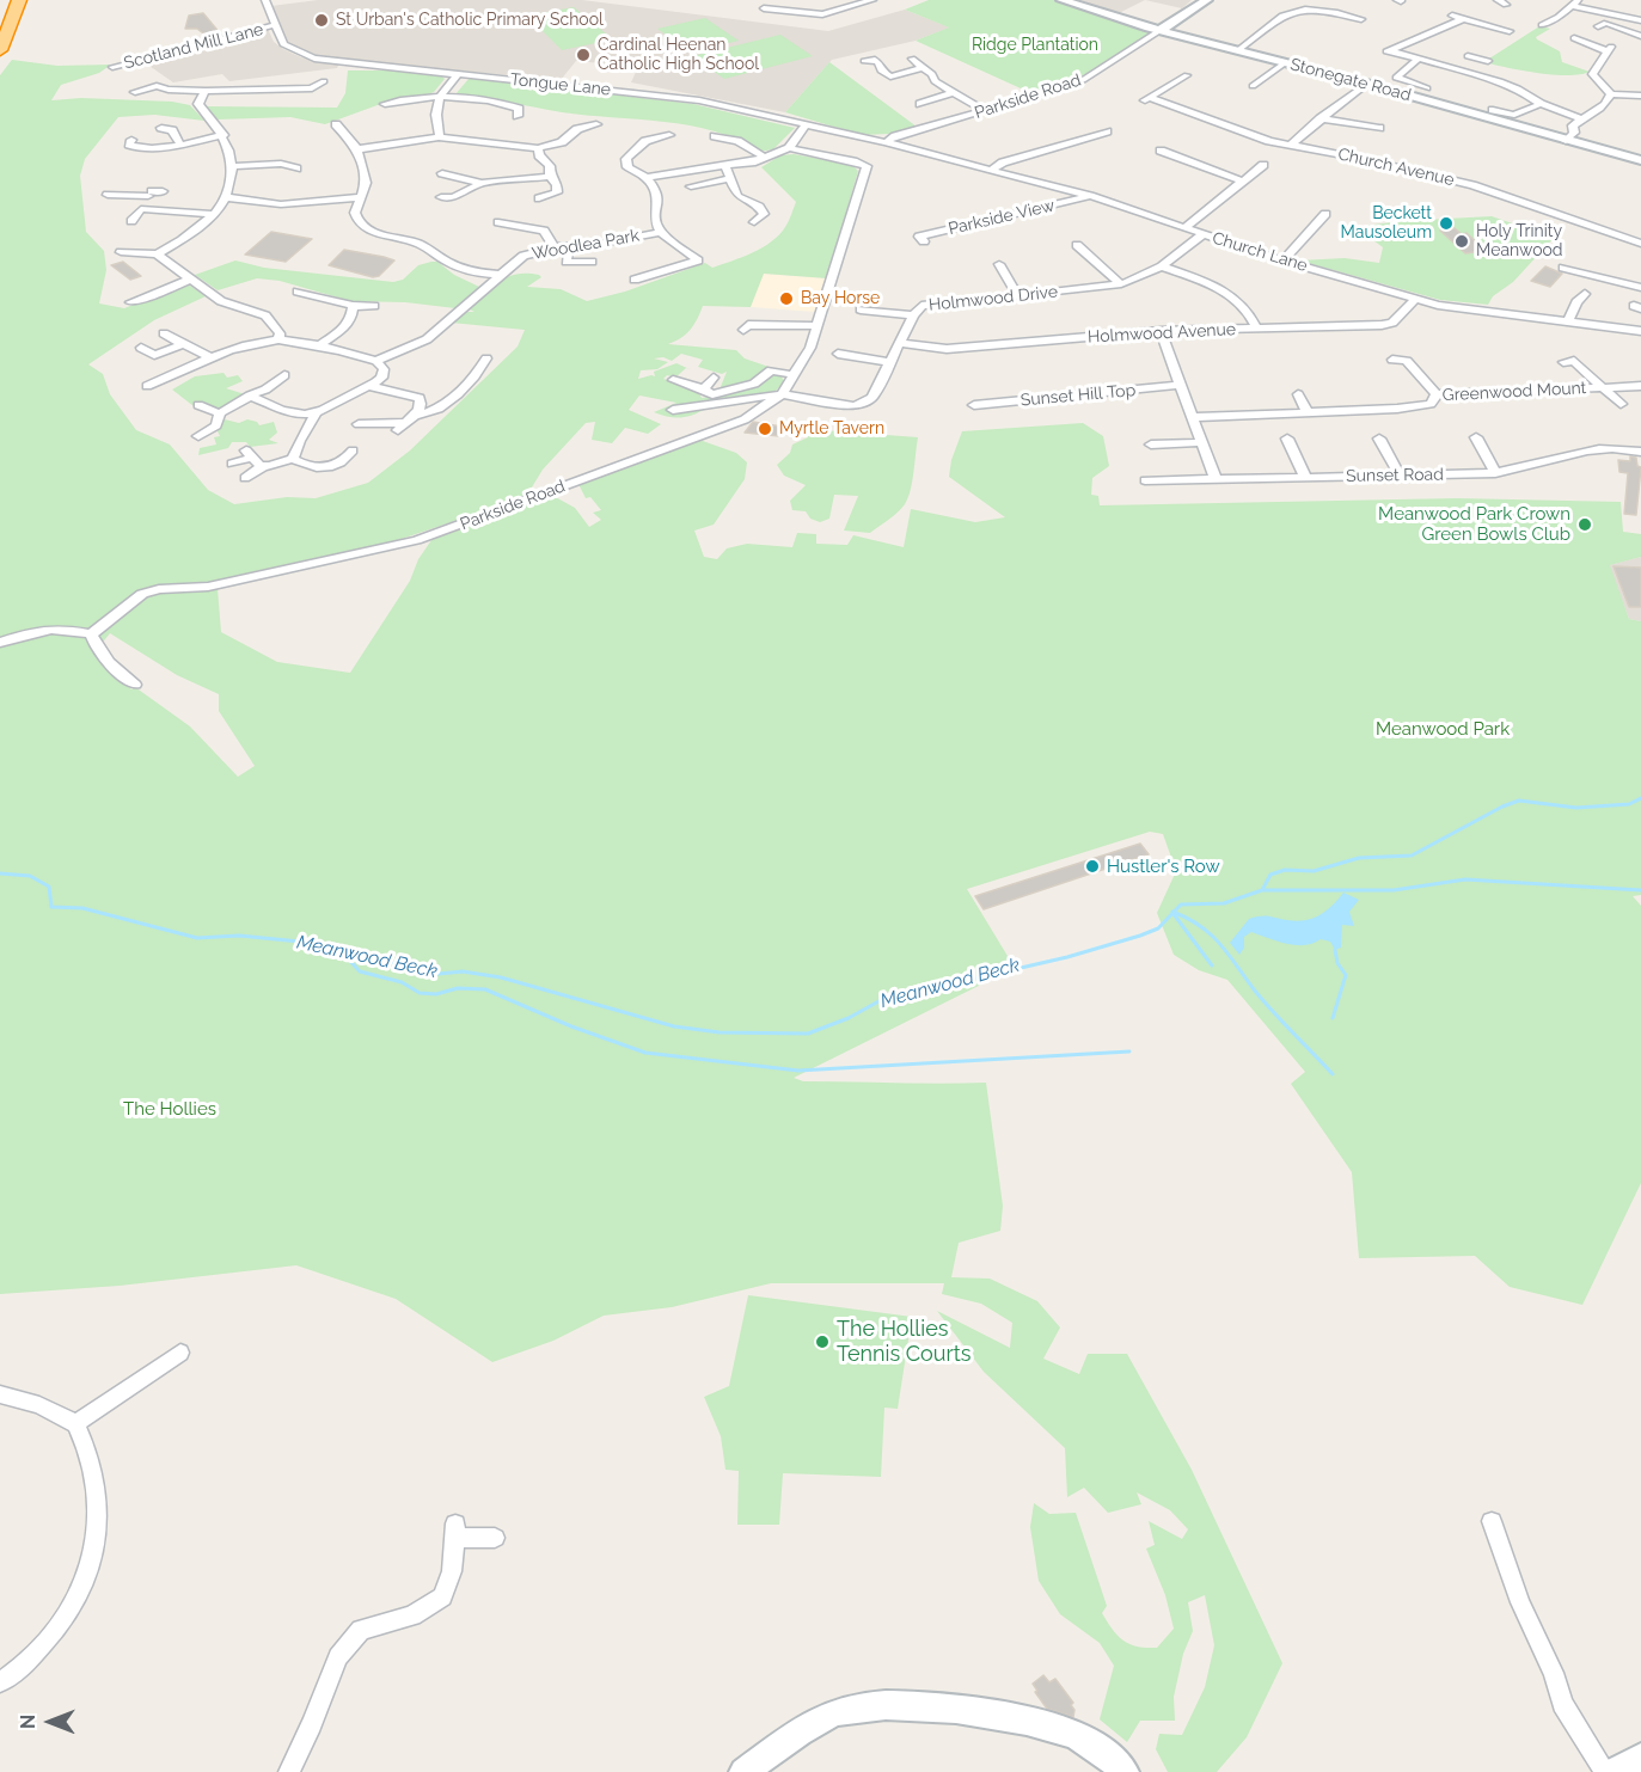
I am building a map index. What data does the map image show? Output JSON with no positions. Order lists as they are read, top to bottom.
{
  "streets": {
    "main road": ["Stonegate Road"],
    "street": [
      "Scotland Mill Lane",
      "Tongue Lane",
      "Parkside Road",
      "Church Avenue",
      "Parkside View",
      "Woodlea Park",
      "Church Lane",
      "Holmwood Drive",
      "Holmwood Avenue",
      "Greenwood Mount",
      "Sunset Hill Top",
      "Sunset Road"
    ]
  },
  "crossings": [
    ["Scotland Mill Lane", "Tongue Lane"],
    ["Stonegate Road", "Parkside Road"],
    ["Tongue Lane", "Parkside Road"],
    ["Tongue Lane", "Church Lane"],
    ["Parkside Road", "Church Lane"],
    ["Parkside Road", "Holmwood Drive"],
    ["Parkside View", "Church Lane"],
    ["Church Lane", "Holmwood Drive"],
    ["Church Lane", "Holmwood Avenue"],
    ["Holmwood Drive", "Holmwood Avenue"]
  ],
  "water": ["Meanwood Beck"],
  "parks": ["Ridge Plantation", "Meanwood Park", "The Hollies"],
  "places": [
    "St Urban's Catholic Primary School",
    "Cardinal Heenan Catholic High School",
    "Beckett Mausoleum",
    "Holy Trinity Meanwood",
    "Bay Horse",
    "Myrtle Tavern",
    "Meanwood Park Crown Green Bowls Club",
    "Hustler's Row",
    "The Hollies Tennis Courts"
  ],
  "north": "left"
}
